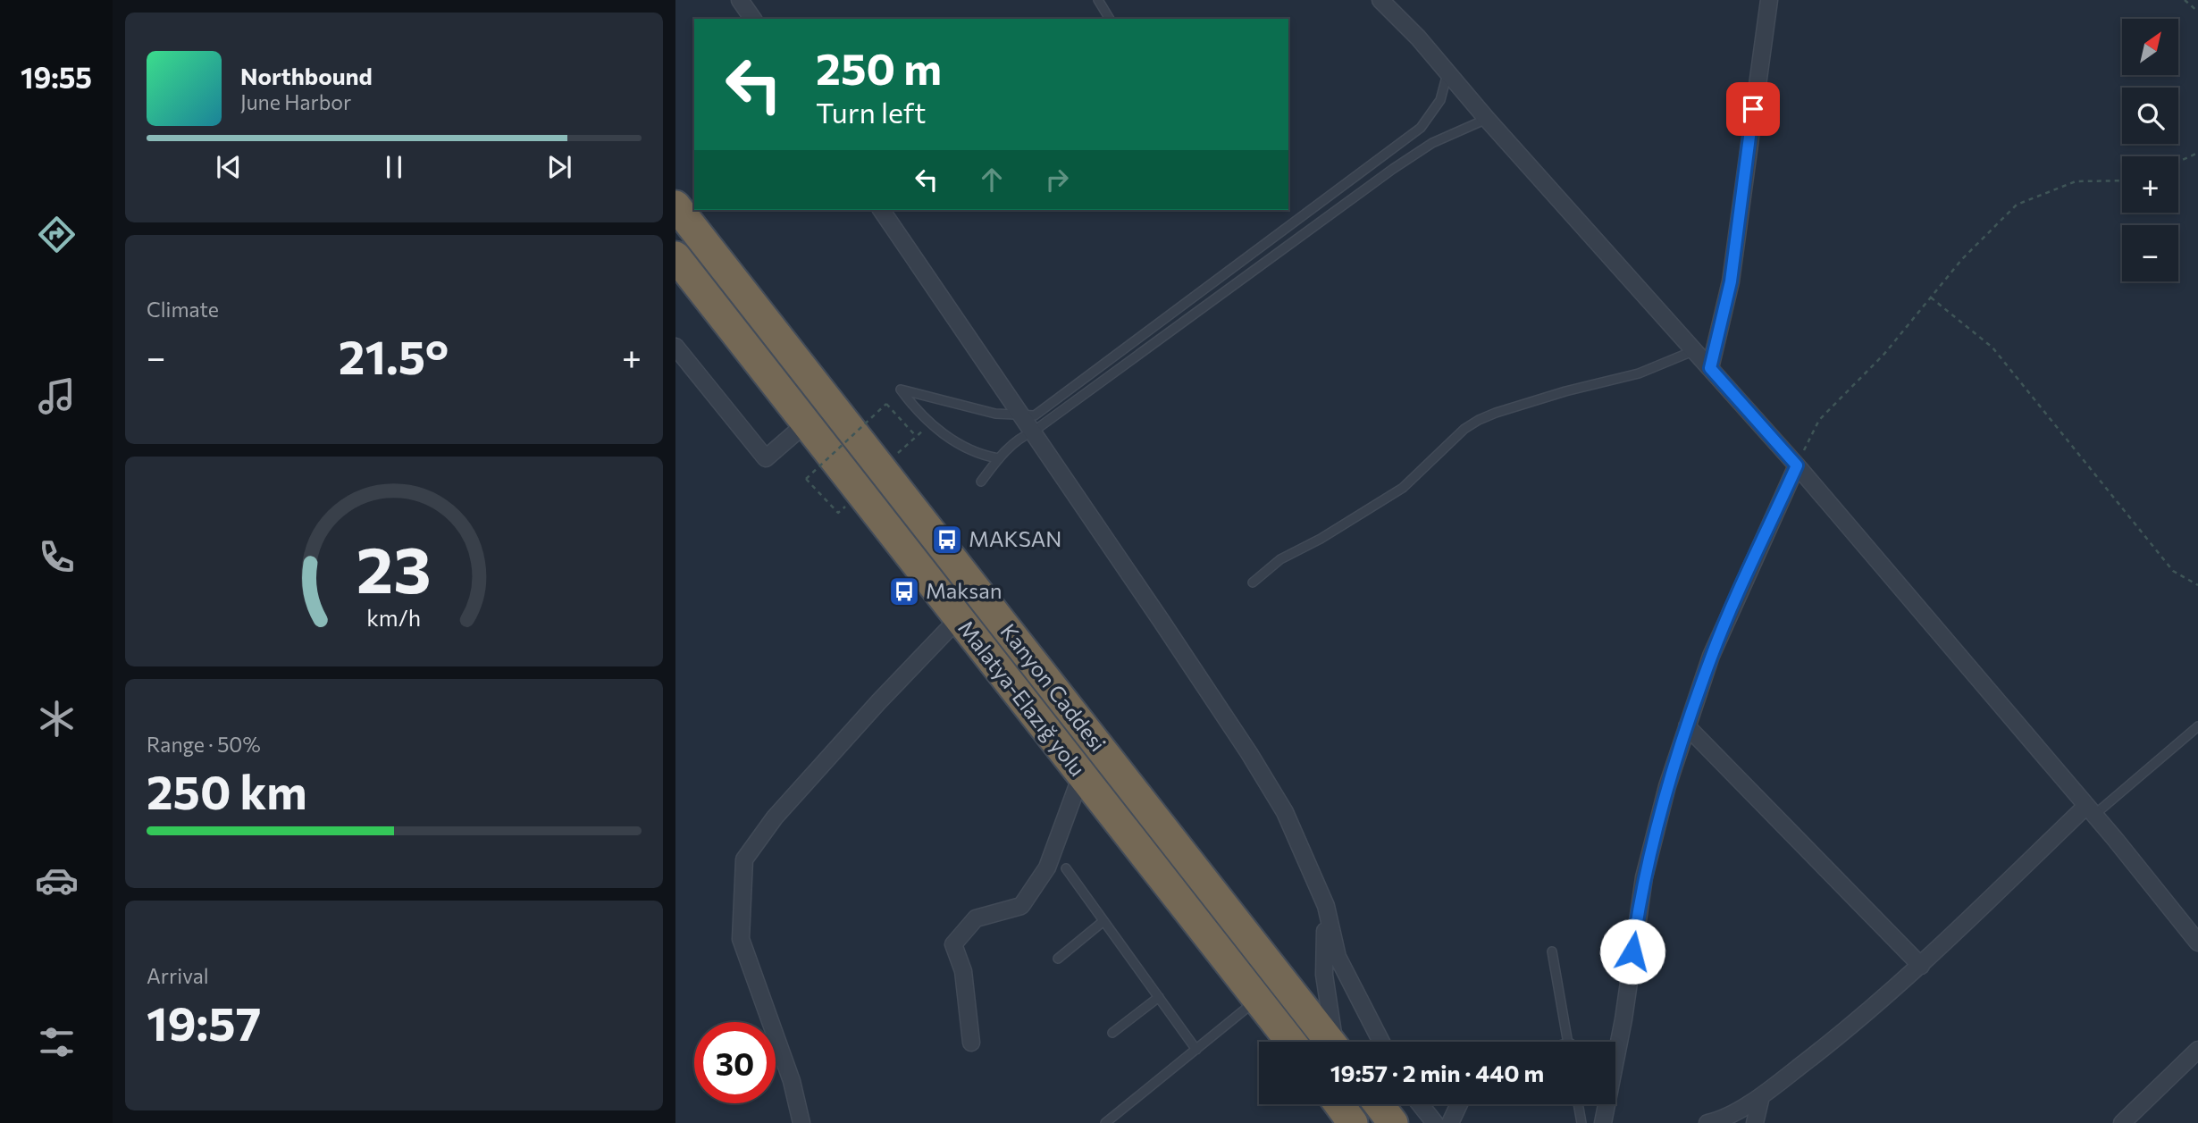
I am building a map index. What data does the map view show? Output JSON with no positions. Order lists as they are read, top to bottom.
{
  "streets": {
    "highway": ["Kanyon Caddesi", "Malatya-Elazığ yolu"]
  },
  "places": {
    "bus stop": ["MAKSAN", "Maksan"]
  },
  "north": "top right",
  "page": {
    "tabs": "19:55",
    "map_buttons": ["+", "−"],
    "turn": ["250 m", "Turn left"],
    "song": ["Northbound", "June Harbor"],
    "tile": [
      "Climate",
      ["Range · 50%", "250 km"],
      ["Arrival", "19:57"]
    ],
    "heat": ["−", "21.5°", "+"],
    "limit": "30",
    "trip": "19:57 · 2 min · 440 m",
    "gauge": ["23", "km/h"]
  }
}
